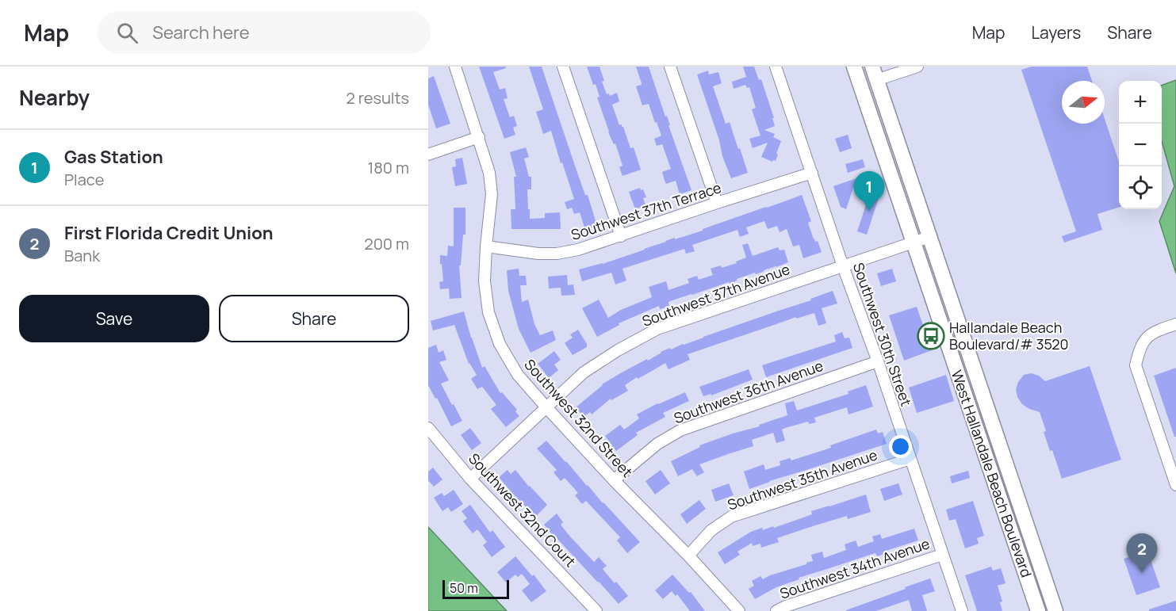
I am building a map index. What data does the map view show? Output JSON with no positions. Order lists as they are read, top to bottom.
{
  "streets": {
    "main road": ["West Hallandale Beach Boulevard"],
    "street": [
      "Southwest 37th Terrace",
      "Southwest 37th Avenue",
      "Southwest 30th Street",
      "Southwest 36th Avenue",
      "Southwest 32nd Street",
      "Southwest 35th Avenue",
      "Southwest 32nd Court",
      "Southwest 34th Avenue"
    ]
  },
  "crossings": [
    ["Southwest 37th Terrace", "Southwest 30th Street"],
    ["Southwest 37th Terrace", "Southwest 32nd Street"],
    ["Southwest 37th Avenue", "Southwest 30th Street"],
    ["Southwest 37th Avenue", "Southwest 32nd Street"],
    ["Southwest 37th Avenue", "West Hallandale Beach Boulevard"],
    ["Southwest 37th Avenue", "Southwest 32nd Court"],
    ["Southwest 30th Street", "Southwest 36th Avenue"],
    ["Southwest 30th Street", "Southwest 35th Avenue"],
    ["Southwest 30th Street", "Southwest 34th Avenue"],
    ["Southwest 36th Avenue", "Southwest 32nd Street"],
    ["Southwest 32nd Street", "Southwest 35th Avenue"]
  ],
  "places": {
    "bus stop": ["Hallandale Beach Boulevard/# 3520"]
  },
  "scale_bar": "50 m",
  "north": "right",
  "page": {
    "header": "Map",
    "search": "Search here",
    "nav": ["Map", "Layers", "Share"],
    "heading": ["Nearby", "2 results"],
    "map_buttons": ["+", "−"],
    "list": [
      {
        "mark": "1",
        "name": "Gas Station",
        "note": "Place",
        "value": "180 m"
      },
      {
        "mark": "2",
        "name": "First Florida Credit Union",
        "note": "Bank",
        "value": "200 m"
      }
    ],
    "pins": ["1", "2"],
    "buttons": ["Save", "Share"],
    "scale": "50 m"
  }
}
